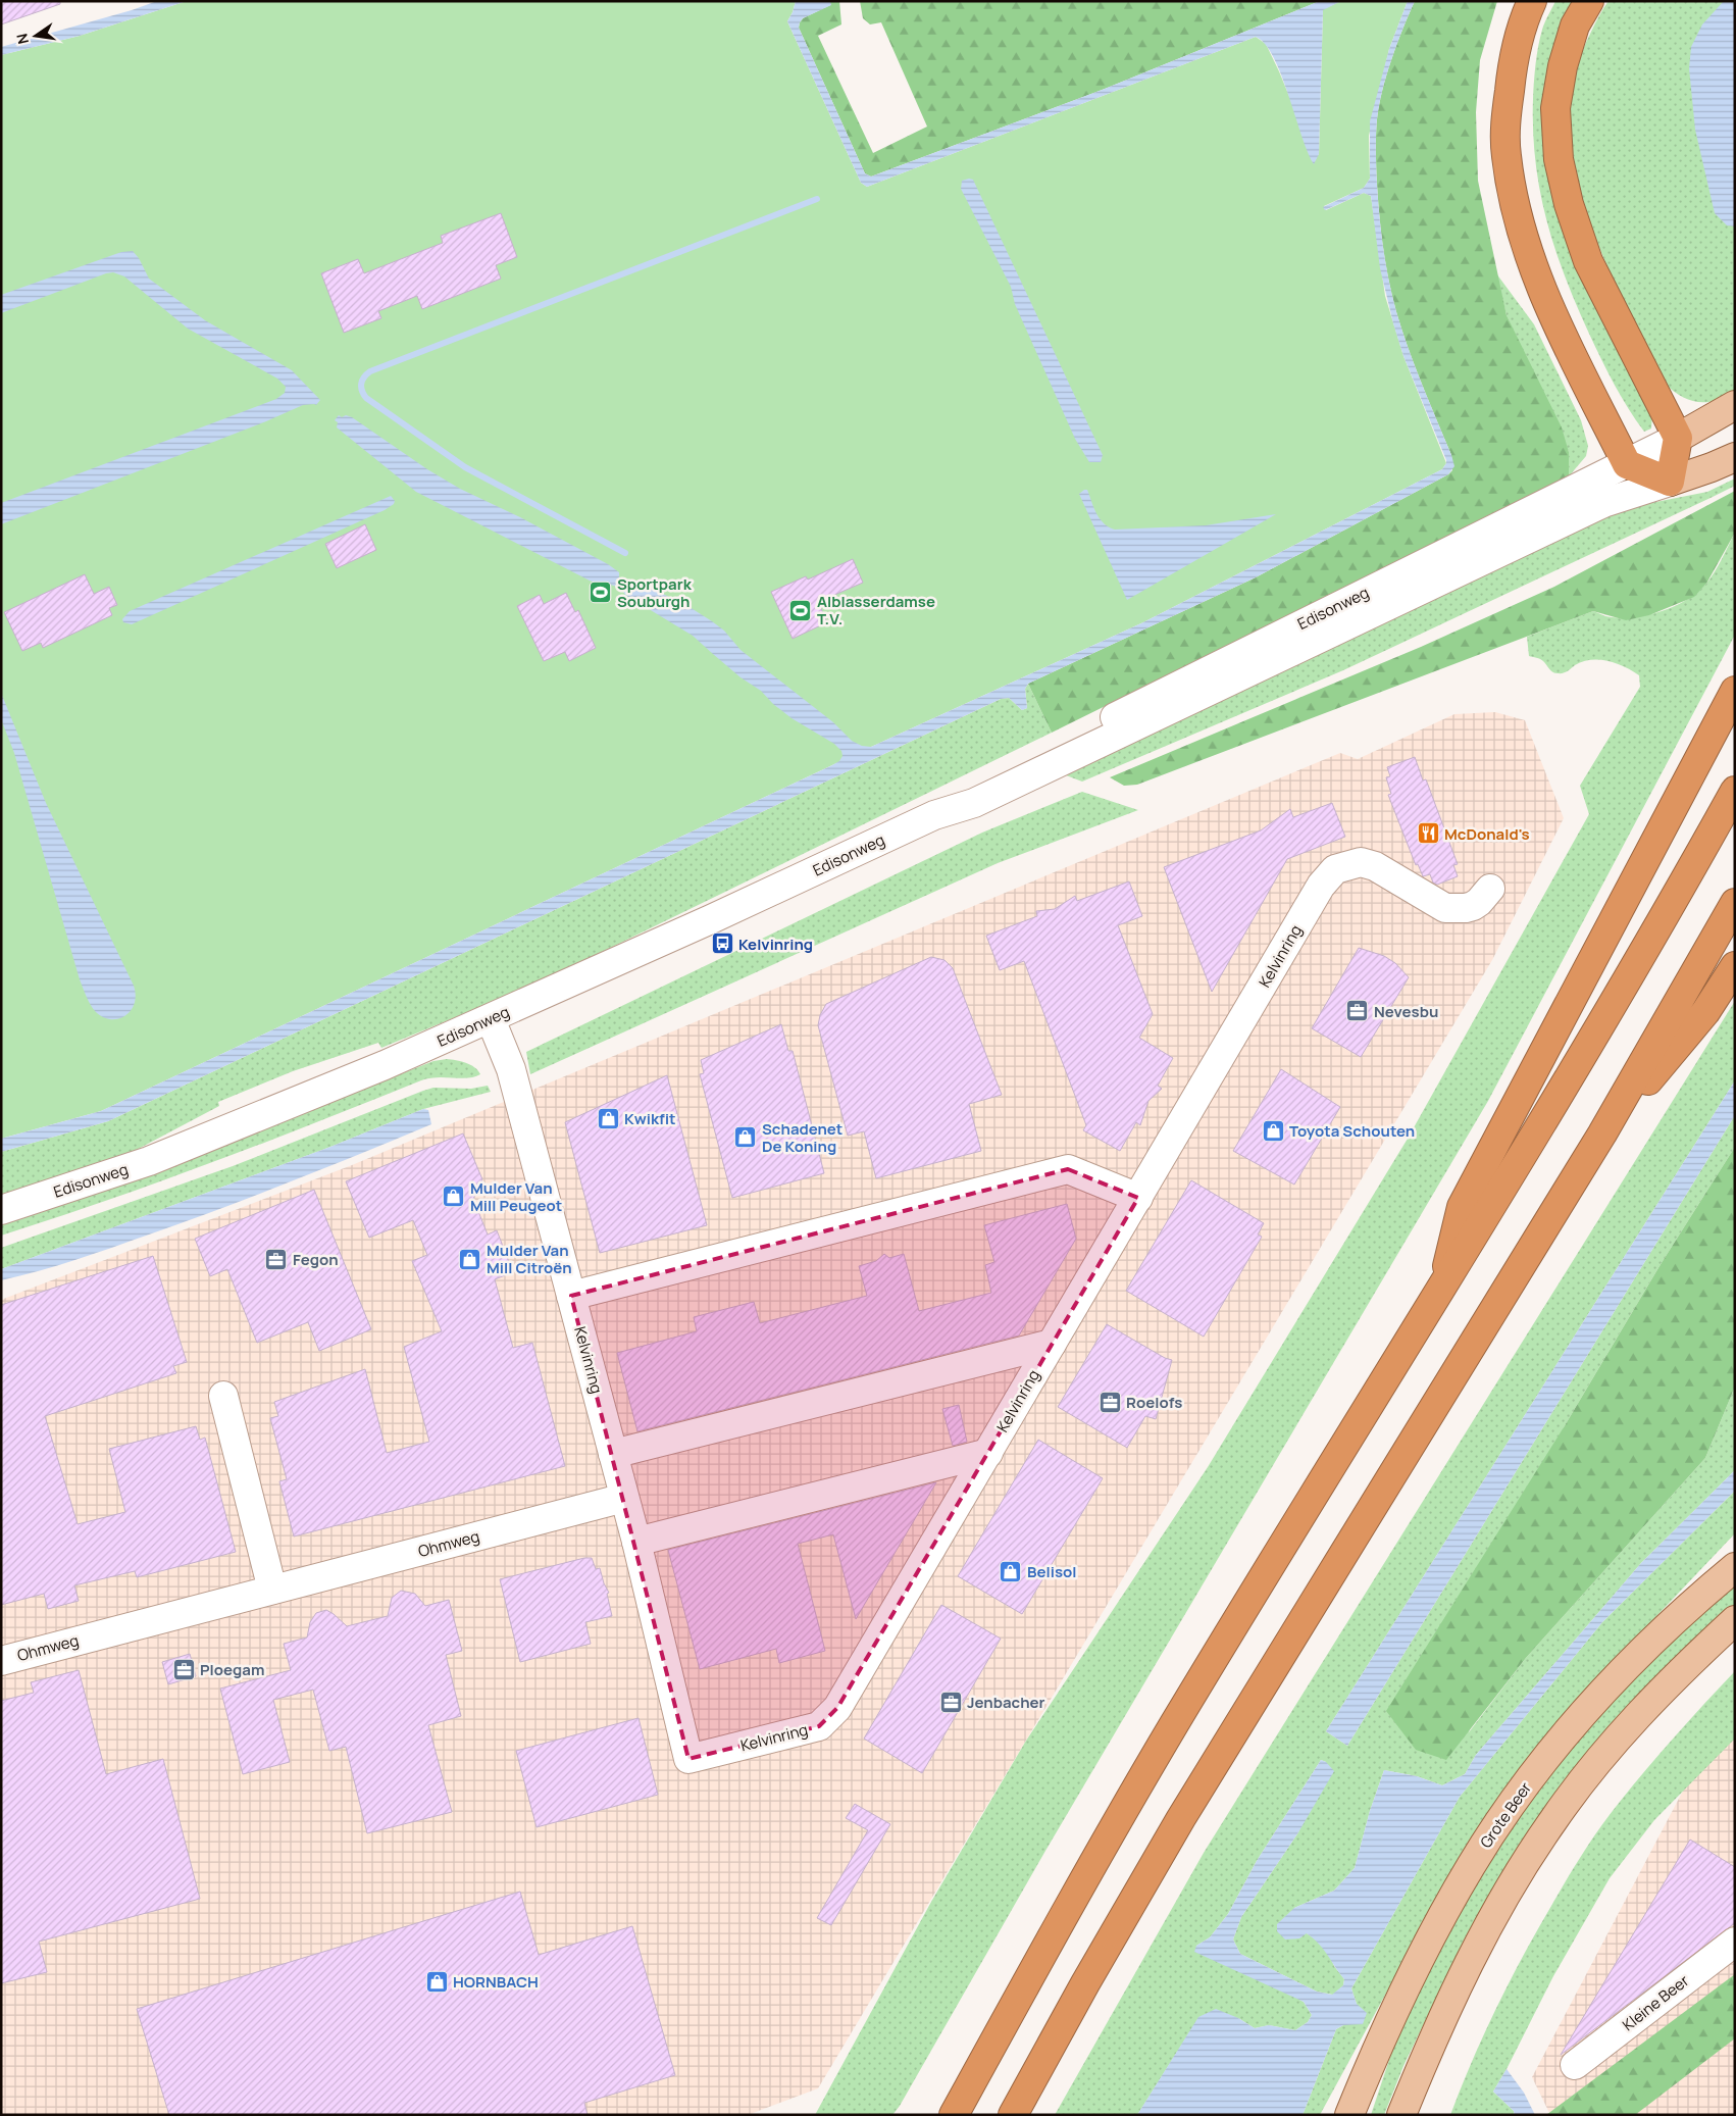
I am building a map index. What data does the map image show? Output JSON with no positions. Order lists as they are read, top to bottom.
{
  "streets": {
    "main road": ["Edisonweg", "Grote Beer"],
    "street": ["Kelvinring", "Ohmweg", "Kleine Beer"]
  },
  "crossings": [
    ["Edisonweg", "Kelvinring"],
    ["Kelvinring", "Ohmweg"]
  ],
  "places": {
    "sports": ["Sportpark Souburgh", "Alblasserdamse T.V."],
    "restaurant": ["McDonald's"],
    "bus stop": ["Kelvinring"],
    "office": [
      "Nevesbu",
      "Fegon",
      "Roelofs",
      "Ploegam",
      "Jenbacher"
    ],
    "shop": [
      "Kwikfit",
      "Toyota Schouten",
      "Schadenet De Koning",
      "Mulder Van Mill Peugeot",
      "Mulder Van Mill Citroën",
      "Belisol",
      "HORNBACH"
    ]
  },
  "north": "left"
}
